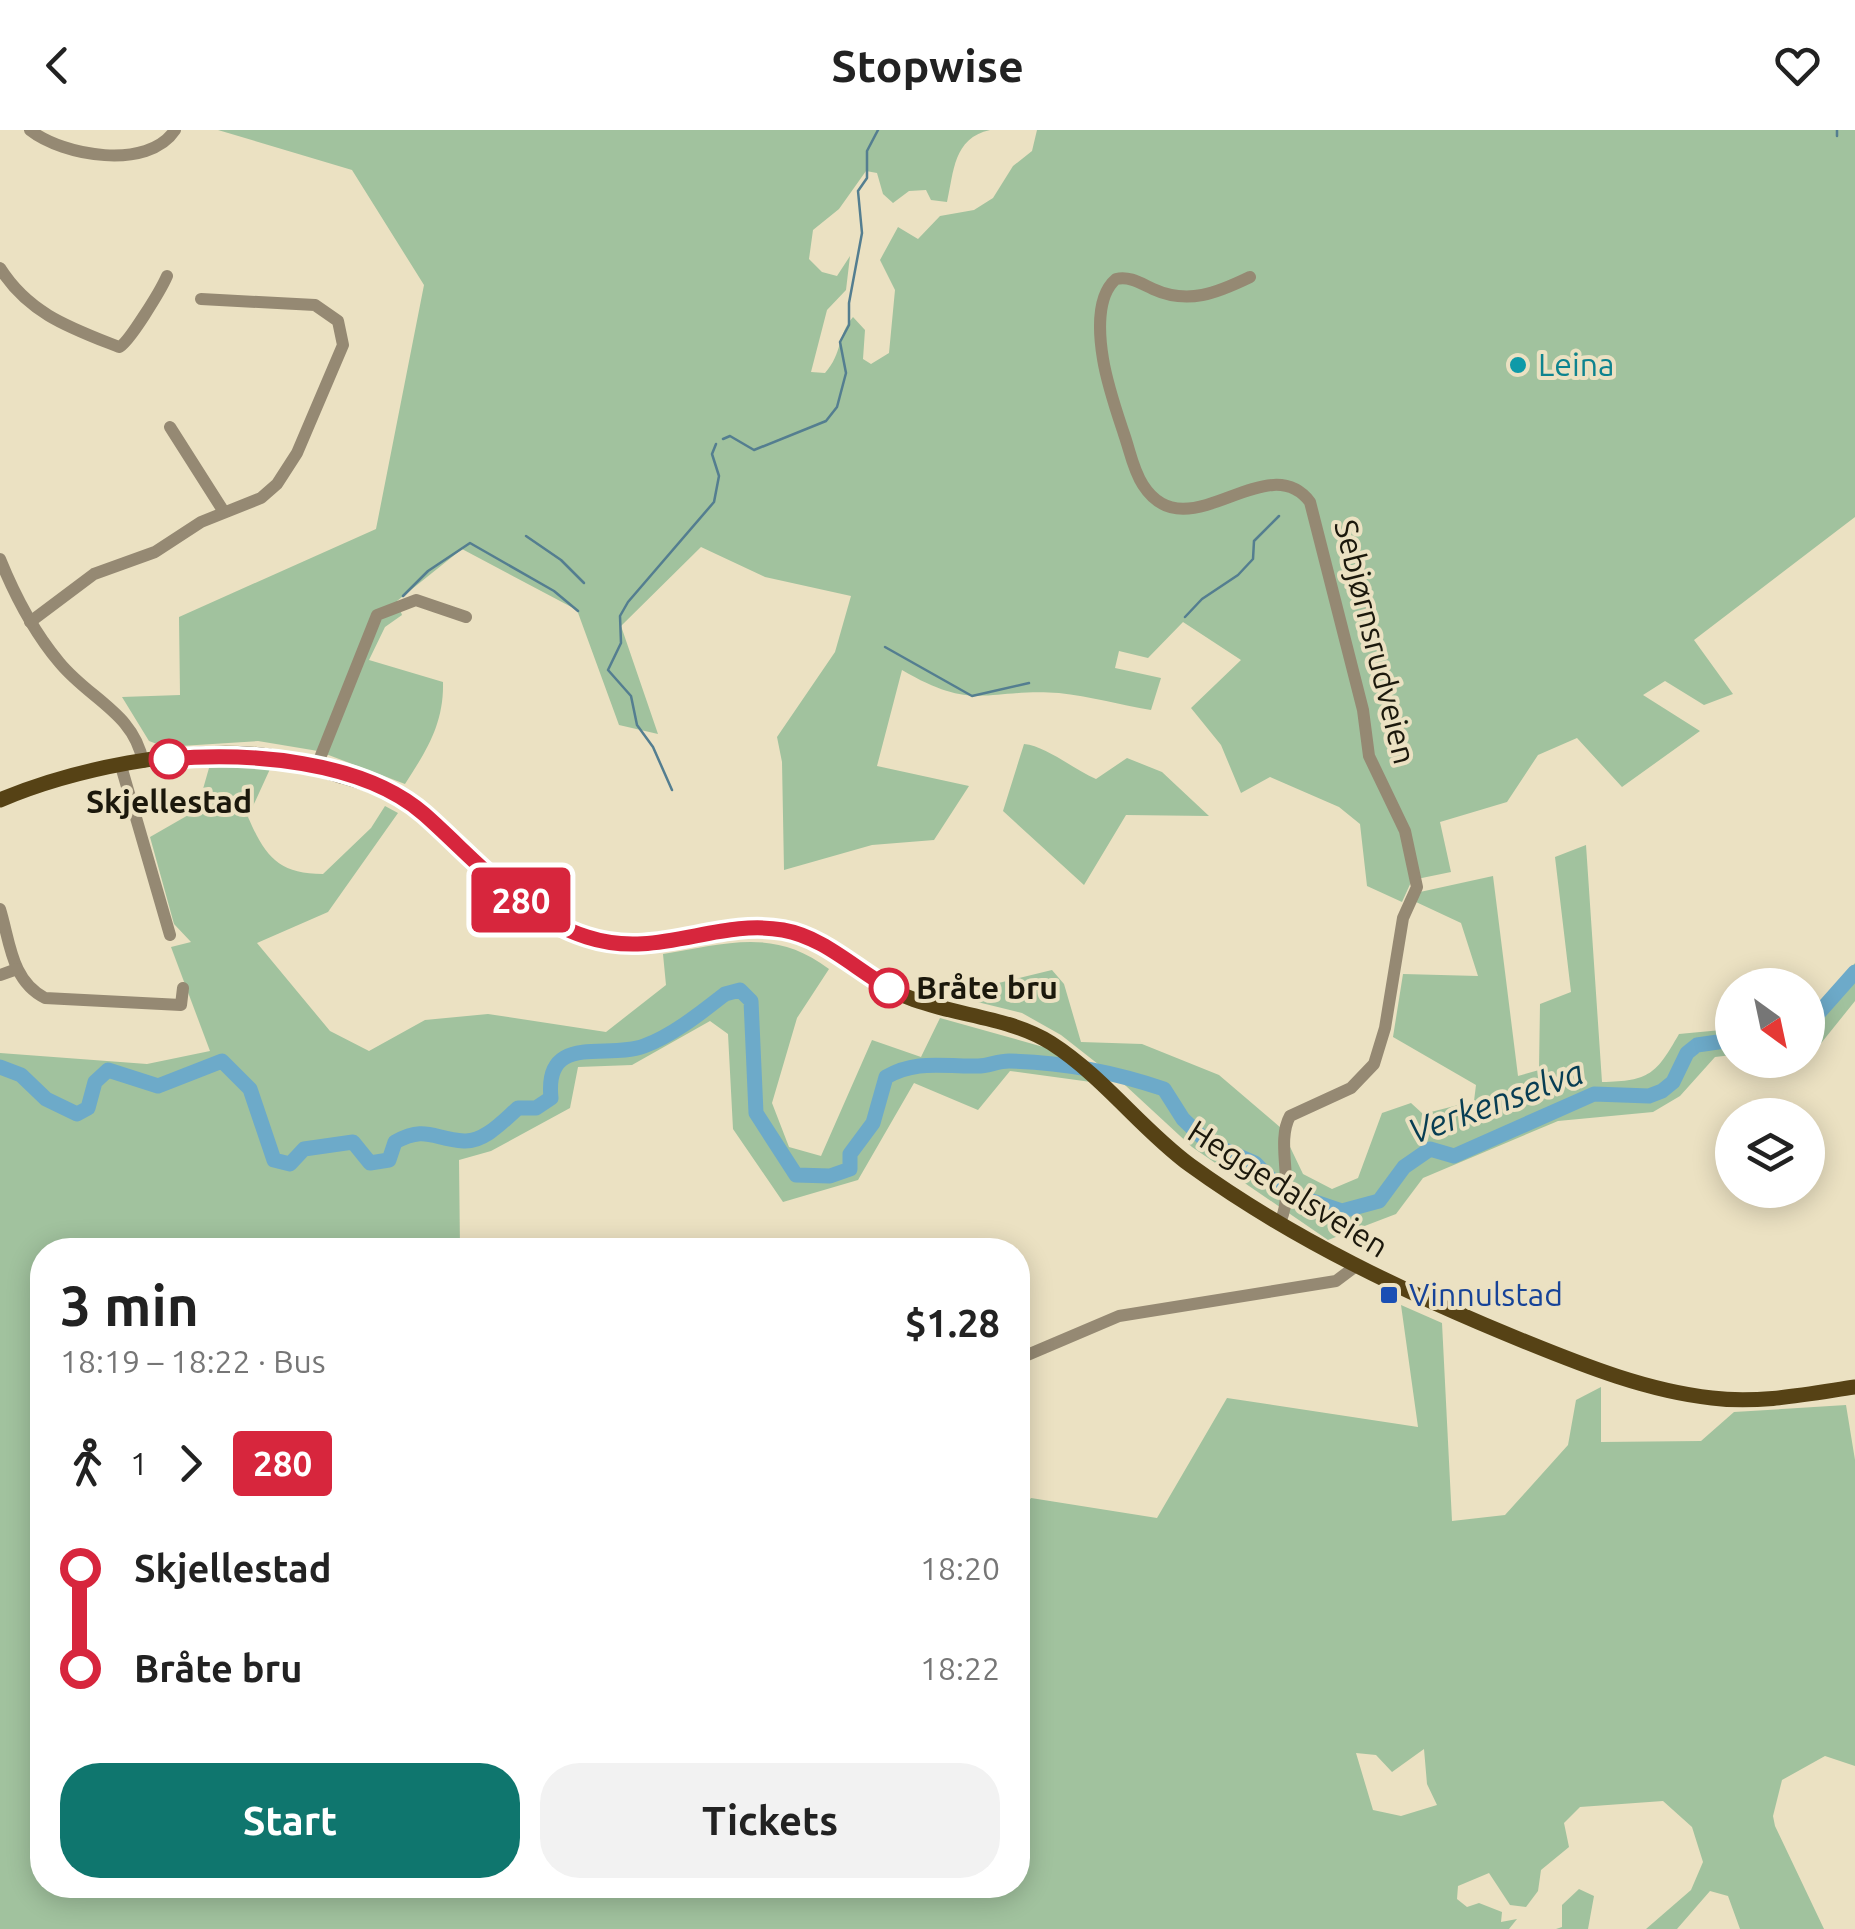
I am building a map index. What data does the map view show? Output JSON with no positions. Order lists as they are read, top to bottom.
{
  "streets": {
    "main road": ["Heggedalsveien"],
    "street": ["Sebjørnsrudveien"]
  },
  "crossings": [
    ["Sebjørnsrudveien", "Heggedalsveien"]
  ],
  "water": ["Verkenselva"],
  "places": {
    "other": ["Leina", "Skjellestad", "Bråte bru"],
    "transit": ["Vinnulstad"]
  },
  "lines": ["bus line 280"],
  "north": "bottom right",
  "page": {
    "header": "Stopwise",
    "on_map": "280",
    "heading": ["3 min", "18:19 – 18:22 · Bus", "$1.28"],
    "legs": ["1", "280"],
    "list": [
      {
        "name": "Skjellestad",
        "value": "18:20"
      },
      {
        "name": "Bråte bru",
        "value": "18:22"
      }
    ],
    "buttons": ["Start", "Tickets"]
  }
}
